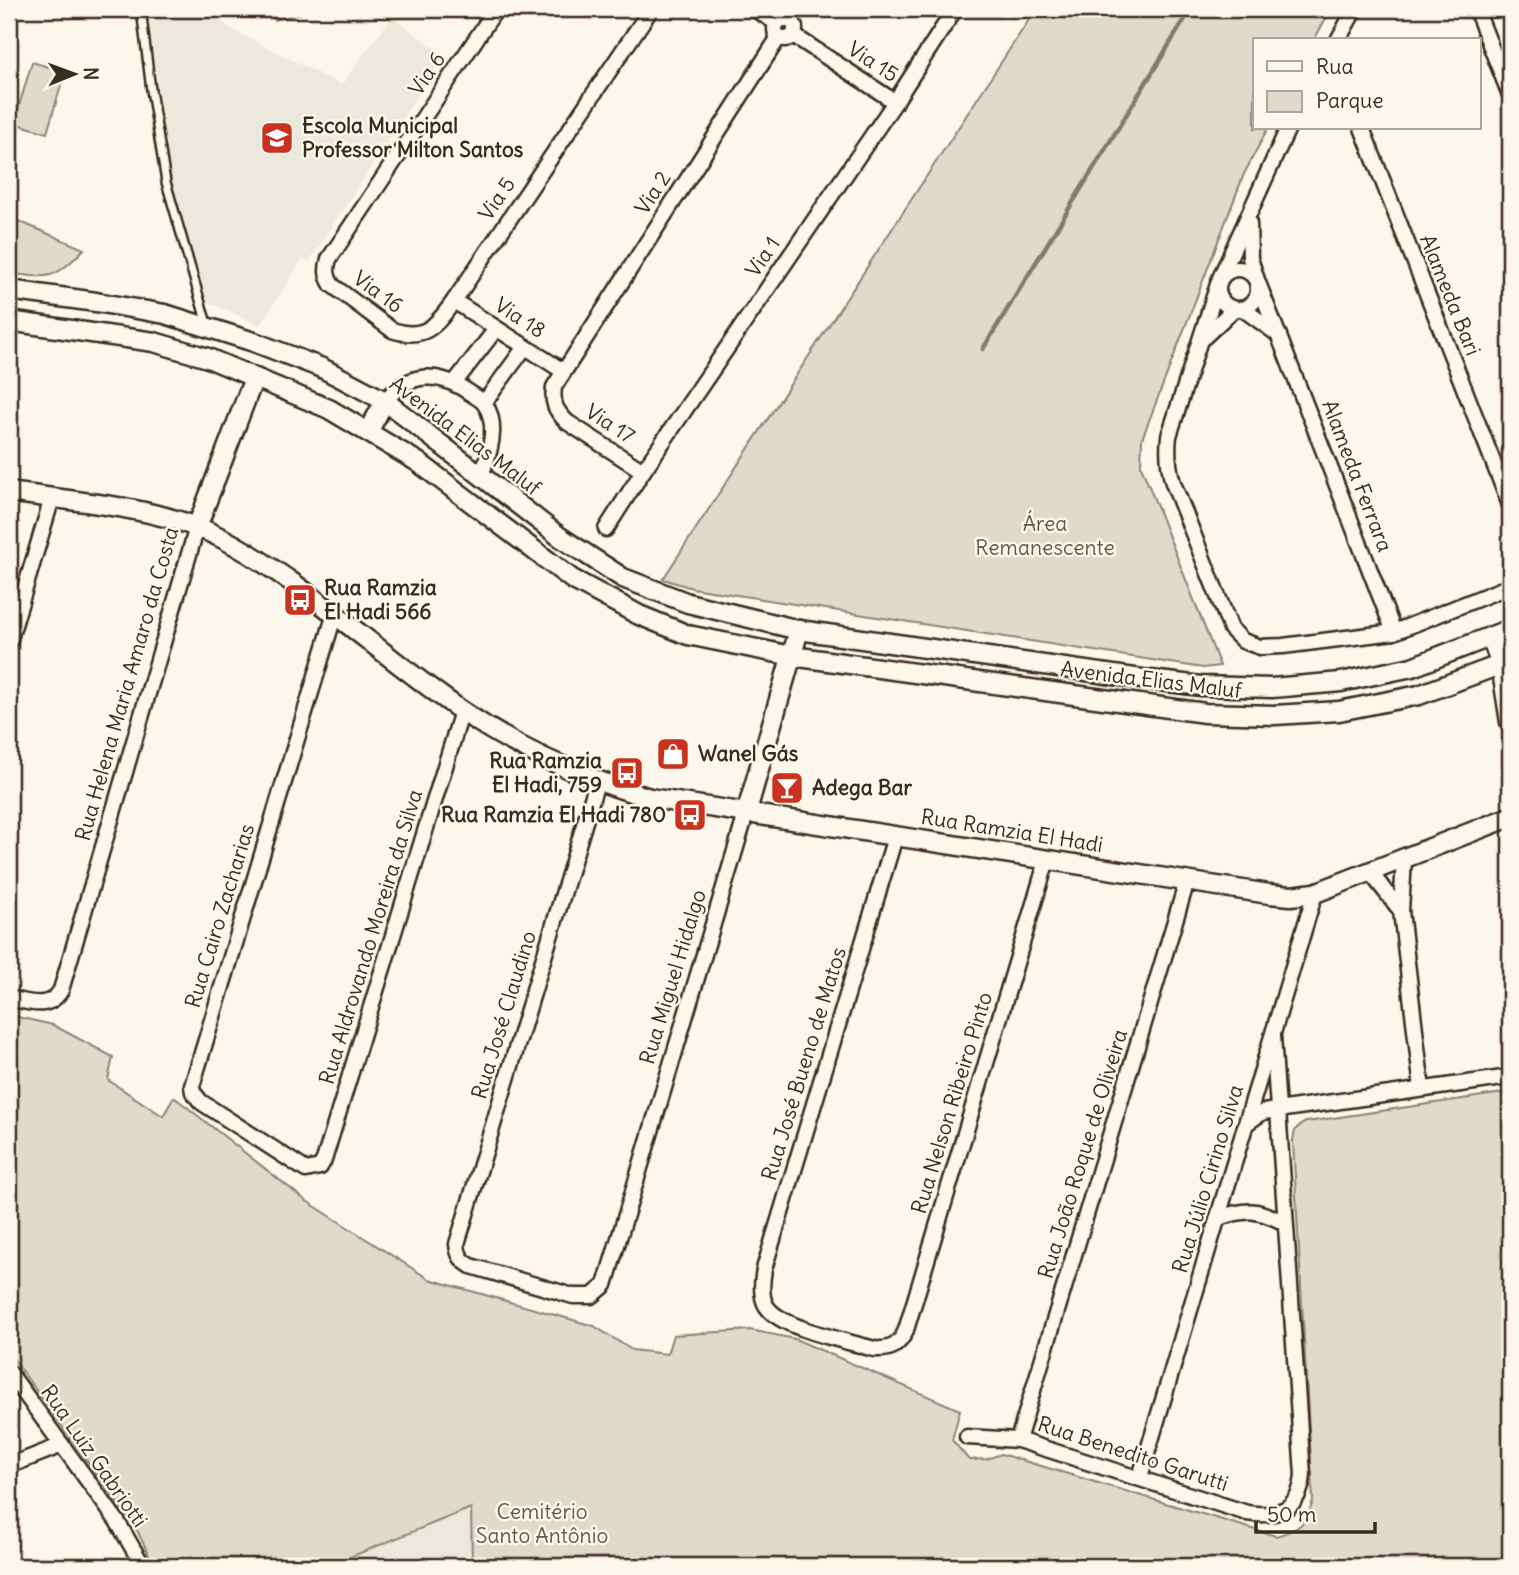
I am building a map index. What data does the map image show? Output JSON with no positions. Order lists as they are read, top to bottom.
{
  "streets": {
    "street": [
      "Via 15",
      "Via 6",
      "Via 2",
      "Via 5",
      "Via 1",
      "Via 16",
      "Alameda Bari",
      "Via 18",
      "Via 17",
      "Avenida Elias Maluf",
      "Alameda Ferrara",
      "Rua Helena Maria Amaro da Costa",
      "Rua Ramzia El Hadi",
      "Rua Cairo Zacharias",
      "Rua Aldrovando Moreira da Silva",
      "Rua Miguel Hidalgo",
      "Rua José Claudino",
      "Rua José Bueno de Matos",
      "Rua Nelson Ribeiro Pinto",
      "Rua João Roque de Oliveira",
      "Rua Júlio Cirino Silva",
      "Rua Benedito Garutti",
      "Rua Luiz Gabriotti"
    ]
  },
  "crossings": [
    ["Via 15", "Via 2"],
    ["Via 15", "Via 1"],
    ["Via 6", "Via 16"],
    ["Via 2", "Via 18"],
    ["Via 2", "Via 17"],
    ["Via 5", "Via 16"],
    ["Via 5", "Via 18"],
    ["Via 1", "Via 17"],
    ["Via 18", "Via 17"],
    ["Avenida Elias Maluf", "Rua Helena Maria Amaro da Costa"],
    ["Avenida Elias Maluf", "Rua Miguel Hidalgo"],
    ["Rua Helena Maria Amaro da Costa", "Rua Ramzia El Hadi"],
    ["Rua Ramzia El Hadi", "Rua Cairo Zacharias"],
    ["Rua Ramzia El Hadi", "Rua Aldrovando Moreira da Silva"],
    ["Rua Ramzia El Hadi", "Rua Miguel Hidalgo"],
    ["Rua Ramzia El Hadi", "Rua José Claudino"],
    ["Rua Ramzia El Hadi", "Rua José Bueno de Matos"],
    ["Rua Ramzia El Hadi", "Rua Nelson Ribeiro Pinto"],
    ["Rua Ramzia El Hadi", "Rua João Roque de Oliveira"],
    ["Rua Ramzia El Hadi", "Rua Júlio Cirino Silva"],
    ["Rua Cairo Zacharias", "Rua Aldrovando Moreira da Silva"],
    ["Rua Miguel Hidalgo", "Rua José Claudino"],
    ["Rua José Bueno de Matos", "Rua Nelson Ribeiro Pinto"],
    ["Rua João Roque de Oliveira", "Rua Benedito Garutti"],
    ["Rua Júlio Cirino Silva", "Rua Benedito Garutti"]
  ],
  "parks": ["Área Remanescente", "Cemitério Santo Antônio"],
  "places": {
    "school or university": ["Escola Municipal Professor Milton Santos"],
    "bus stop": ["Rua Ramzia El Hadi 566", "Rua Ramzia El Hadi, 759", "Rua Ramzia El Hadi 780"],
    "shop": ["Wanel Gás"],
    "bar": ["Adega Bar"]
  },
  "legend": ["Rua", "Parque"],
  "scale_bar": "50 m",
  "north": "right"
}
